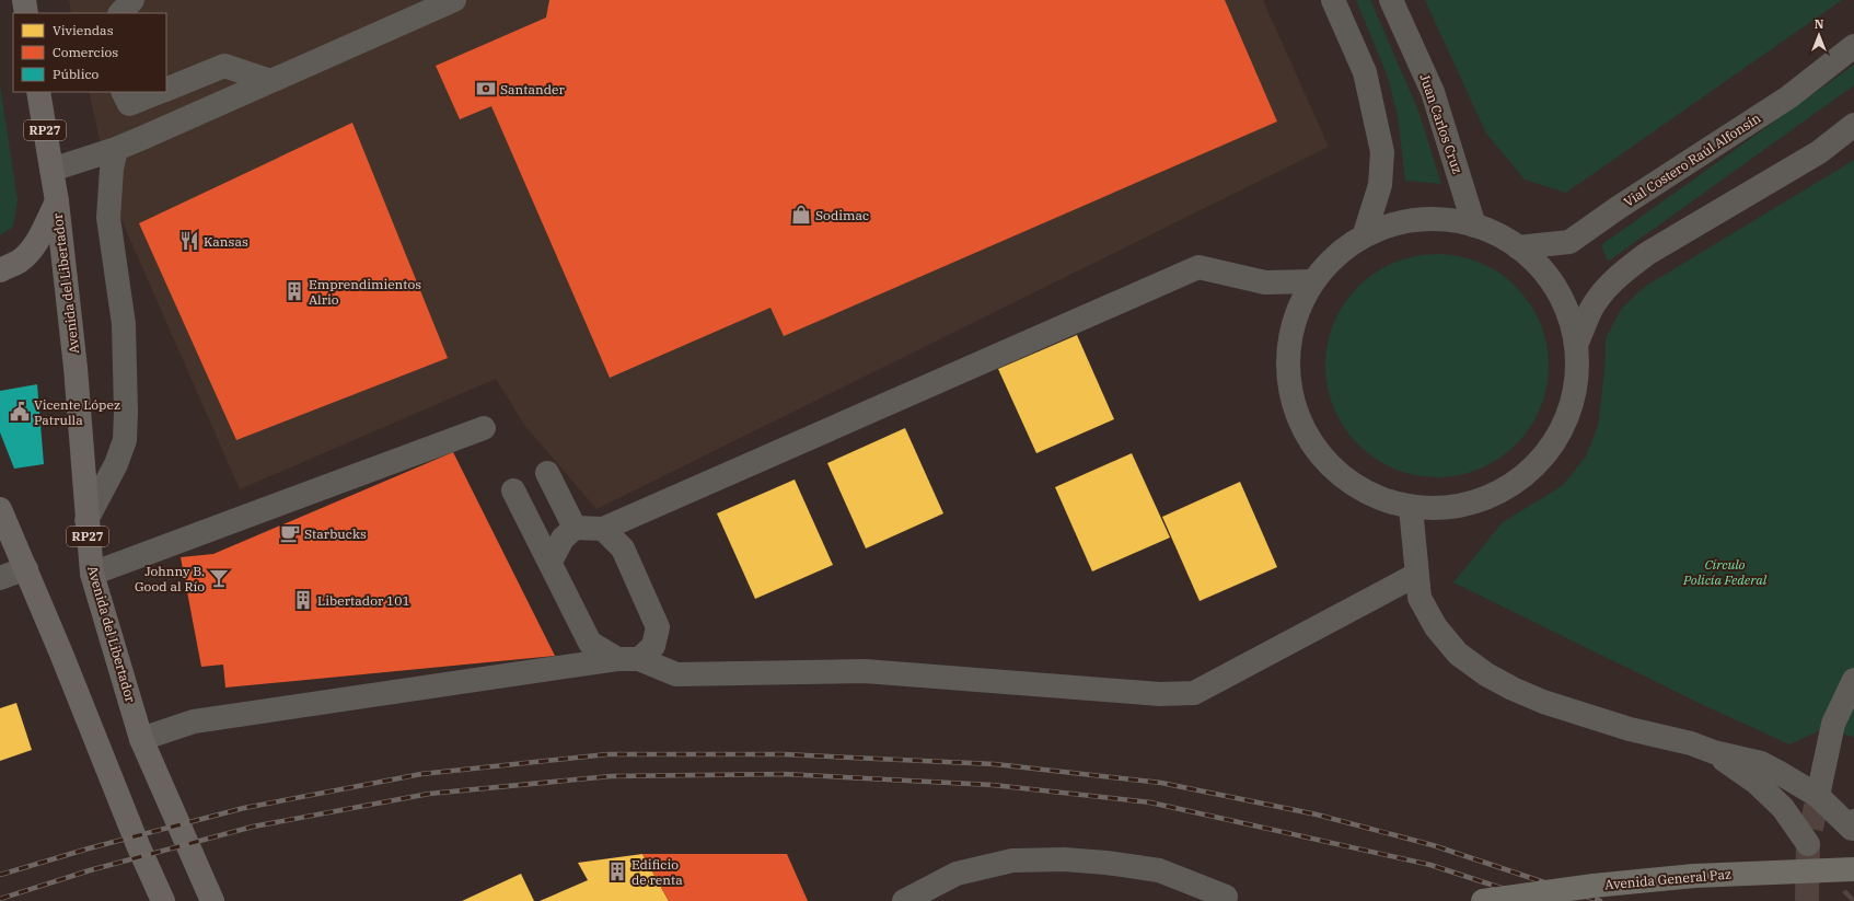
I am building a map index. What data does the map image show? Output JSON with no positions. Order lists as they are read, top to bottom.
{
  "streets": {
    "highway": ["Avenida General Paz"],
    "main road": ["RP27", "Avenida del Libertador"],
    "street": ["Juan Carlos Cruz", "Vial Costero Raúl Alfonsín"]
  },
  "parks": ["Círculo Policía Federal"],
  "places": {
    "bank": ["Santander"],
    "shop": ["Sodimac"],
    "restaurant": ["Kansas"],
    "building": ["Emprendimientos Alrio", "Libertador 101", "Edificio de renta"],
    "public building": ["Vicente López Patrulla"],
    "cafe": ["Starbucks"],
    "bar": ["Johnny B. Good al Río"]
  },
  "legend": ["Viviendas", "Comercios", "Público"],
  "north": "top"
}
